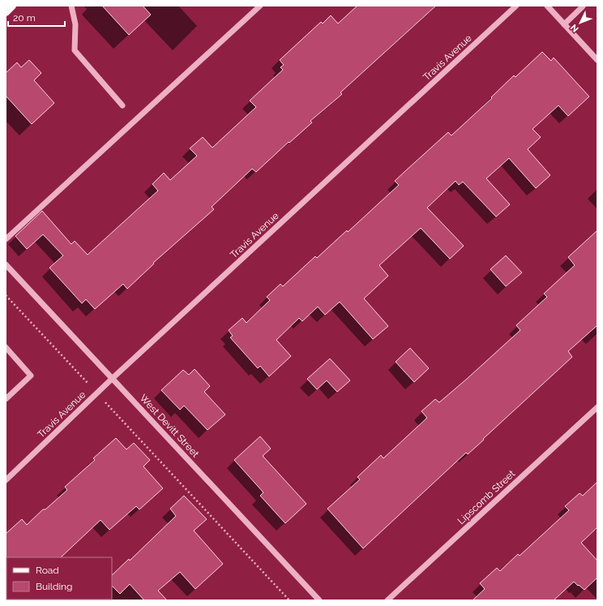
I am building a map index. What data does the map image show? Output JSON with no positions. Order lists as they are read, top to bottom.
{
  "streets": {
    "street": ["Travis Avenue", "West Devitt Street", "Lipscomb Street"]
  },
  "crossings": [
    ["Travis Avenue", "West Devitt Street"]
  ],
  "legend": ["Road", "Building"],
  "scale_bar": "20 m",
  "north": "bottom left"
}
